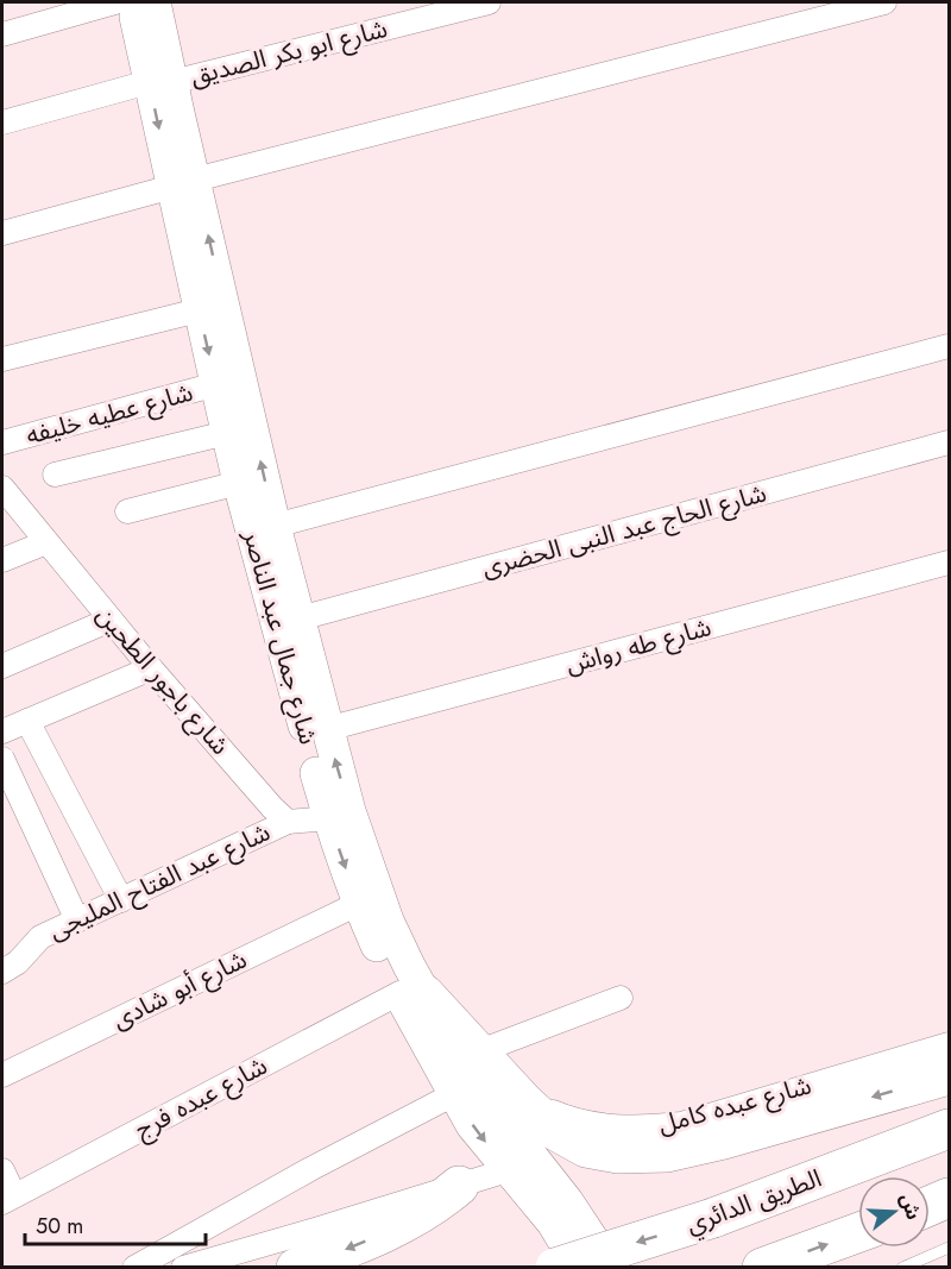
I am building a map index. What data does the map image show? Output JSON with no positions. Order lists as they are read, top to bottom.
{
  "streets": {
    "highway": ["الطريق الدائري"],
    "street": [
      "شارع ابو بكر الصديق",
      "شارع عطيه خليفه",
      "شارع الحاج عبد النبى الحضرى",
      "شارع جمال عبد الناصر",
      "شارع طه رواش",
      "شارع باجور الطحين",
      "شارع عبد الفتاح المليجى",
      "شارع أبو شادى",
      "شارع عبده فرج",
      "شارع عبده كامل"
    ]
  },
  "crossings": [
    ["شارع ابو بكر الصديق", "شارع جمال عبد الناصر"],
    ["شارع عطيه خليفه", "شارع جمال عبد الناصر"],
    ["شارع الحاج عبد النبى الحضرى", "شارع جمال عبد الناصر"],
    ["شارع جمال عبد الناصر", "شارع طه رواش"],
    ["شارع جمال عبد الناصر", "شارع أبو شادى"],
    ["شارع جمال عبد الناصر", "شارع عبده فرج"],
    ["شارع جمال عبد الناصر", "شارع عبده كامل"],
    ["شارع باجور الطحين", "شارع عبد الفتاح المليجى"],
    ["شارع عبده فرج", "شارع عبده كامل"]
  ],
  "one_way": ["الطريق الدائري"],
  "scale_bar": "50 m",
  "north": "right"
}
